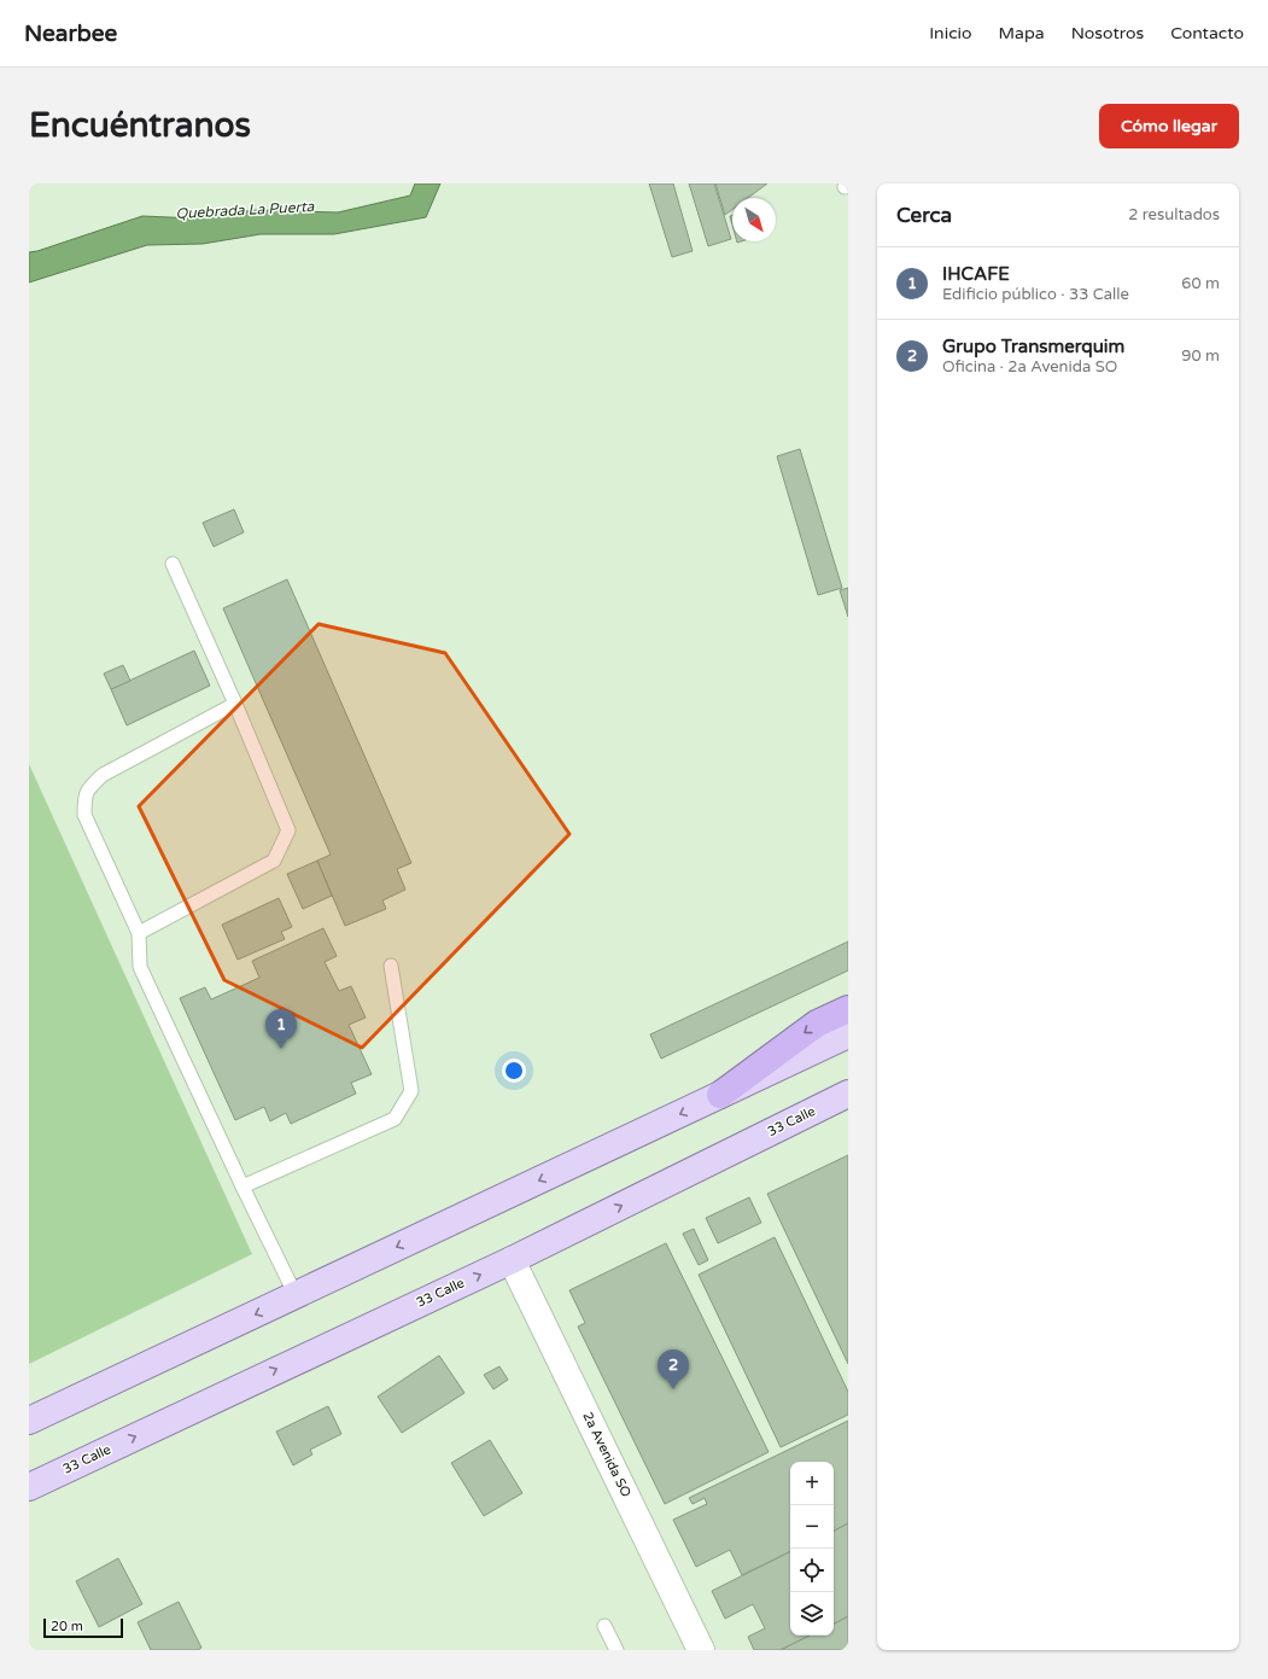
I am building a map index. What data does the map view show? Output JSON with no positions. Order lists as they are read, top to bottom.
{
  "streets": {
    "main road": ["33 Calle"],
    "street": ["2a Avenida SO"]
  },
  "crossings": [
    ["33 Calle", "2a Avenida SO"]
  ],
  "water": ["Quebrada La Puerta"],
  "scale_bar": "20 m",
  "north": "bottom right",
  "page": {
    "header": "Nearbee",
    "nav": [
      "Inicio",
      "Mapa",
      "Nosotros",
      "Contacto"
    ],
    "buttons": "Cómo llegar",
    "title": "Encuéntranos",
    "heading": ["Cerca", "2 resultados"],
    "list": [
      {
        "mark": "1",
        "name": "IHCAFE",
        "note": "Edificio público · 33 Calle",
        "value": "60 m"
      },
      {
        "mark": "2",
        "name": "Grupo Transmerquim",
        "note": "Oficina · 2a Avenida SO",
        "value": "90 m"
      }
    ],
    "pins": ["1", "2"],
    "map_buttons": ["+", "−"],
    "scale": "20 m"
  }
}
